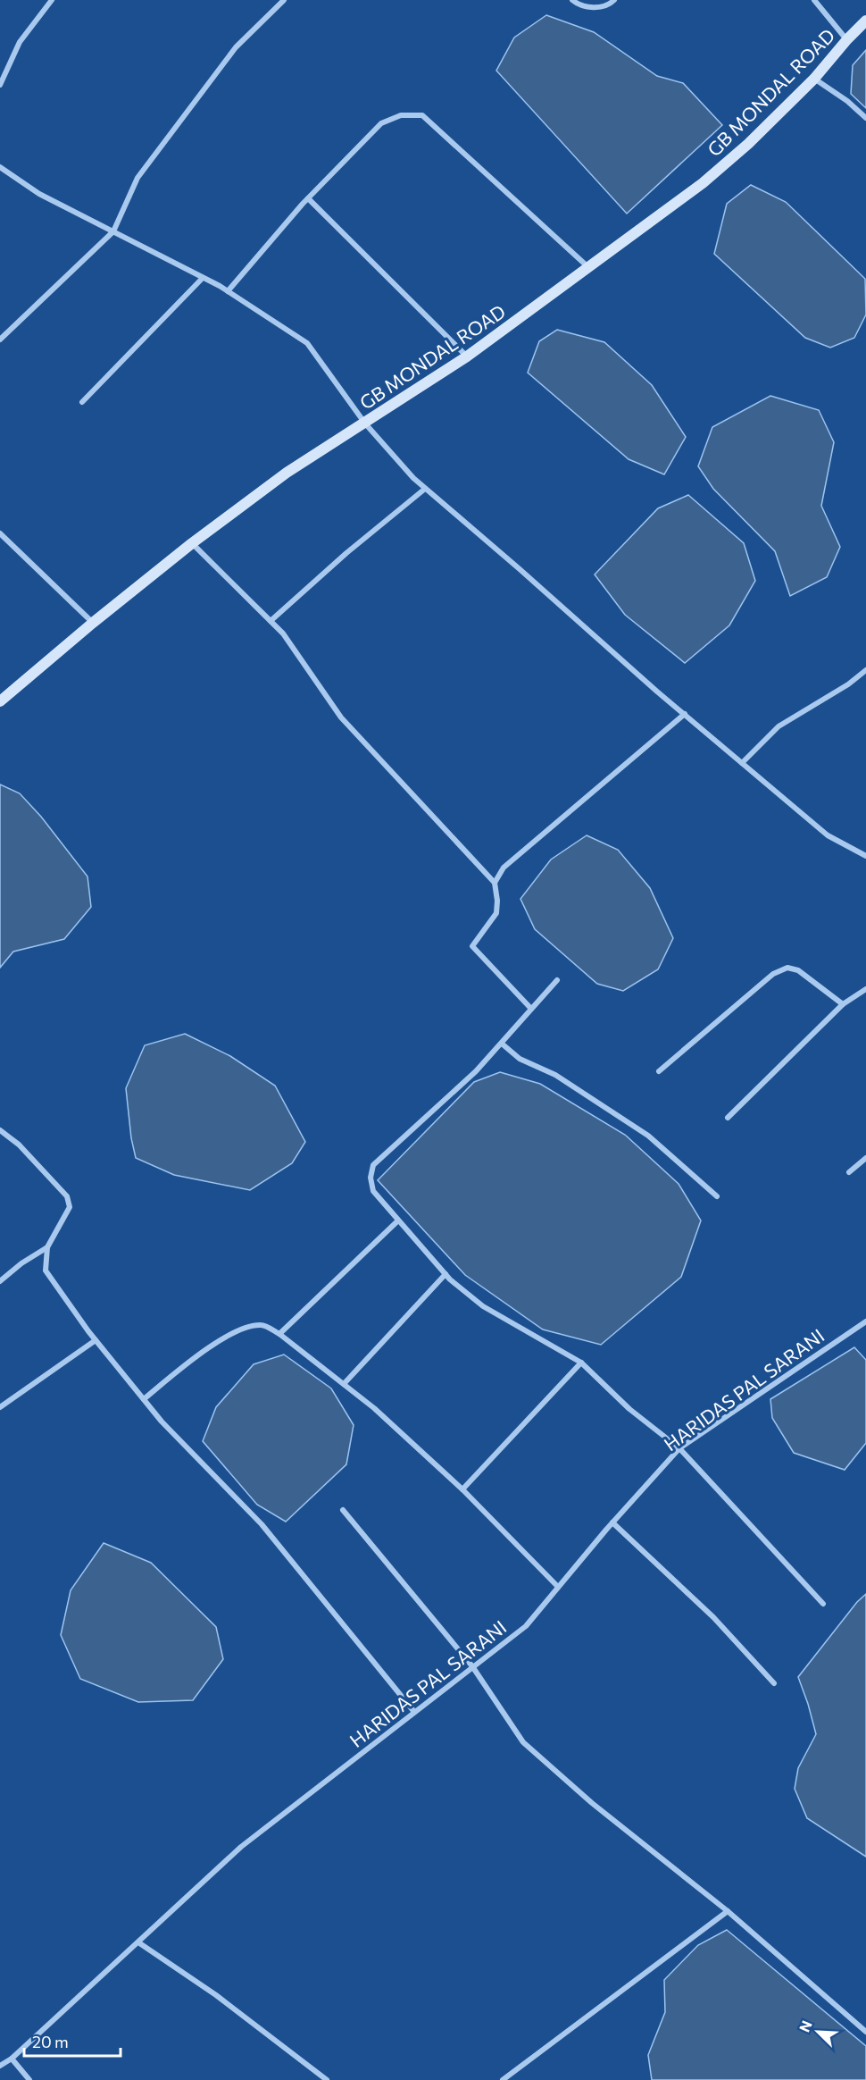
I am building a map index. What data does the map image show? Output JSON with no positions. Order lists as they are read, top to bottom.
{
  "streets": {
    "street": ["GB MONDAL ROAD", "HARIDAS PAL SARANI"]
  },
  "scale_bar": "20 m",
  "north": "top left"
}
